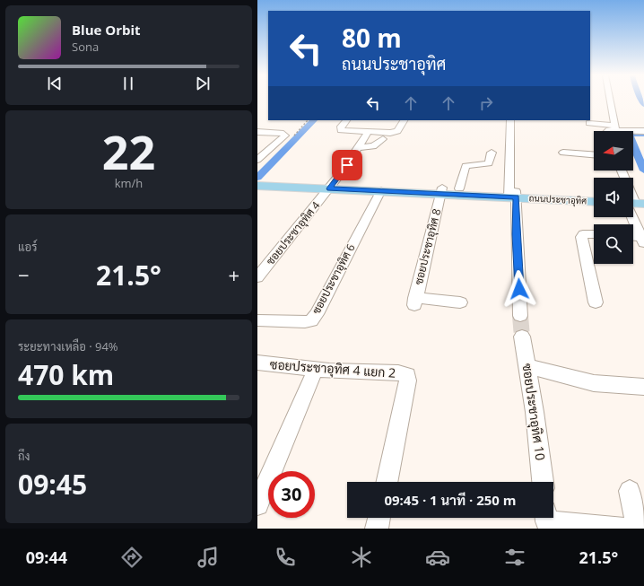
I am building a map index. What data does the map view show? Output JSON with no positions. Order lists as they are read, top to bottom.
{
  "streets": {
    "main road": ["ถนนประชาอุทิศ"],
    "street": [
      "ซอยประชาอุทิศ 4",
      "ซอยประชาอุทิศ 8",
      "ซอยประชาอุทิศ 6",
      "ซอยประชาอุทิศ 4 แยก 2",
      "ซอยประชาอุทิศ 10"
    ]
  },
  "crossings": [
    ["ถนนประชาอุทิศ", "ซอยประชาอุทิศ 4"],
    ["ถนนประชาอุทิศ", "ซอยประชาอุทิศ 8"],
    ["ถนนประชาอุทิศ", "ซอยประชาอุทิศ 6"]
  ],
  "north": "left",
  "page": {
    "turn": ["80 m", "ถนนประชาอุทิศ"],
    "song": ["Blue Orbit", "Sona"],
    "tile": [
      ["22", "km/h"],
      "แอร์",
      ["ระยะทางเหลือ · 94%", "470 km"],
      ["ถึง", "09:45"]
    ],
    "heat": ["−", "21.5°", "+"],
    "limit": "30",
    "trip": "09:45 · 1 นาที · 250 m",
    "tabs": ["09:44", "21.5°"]
  }
}
